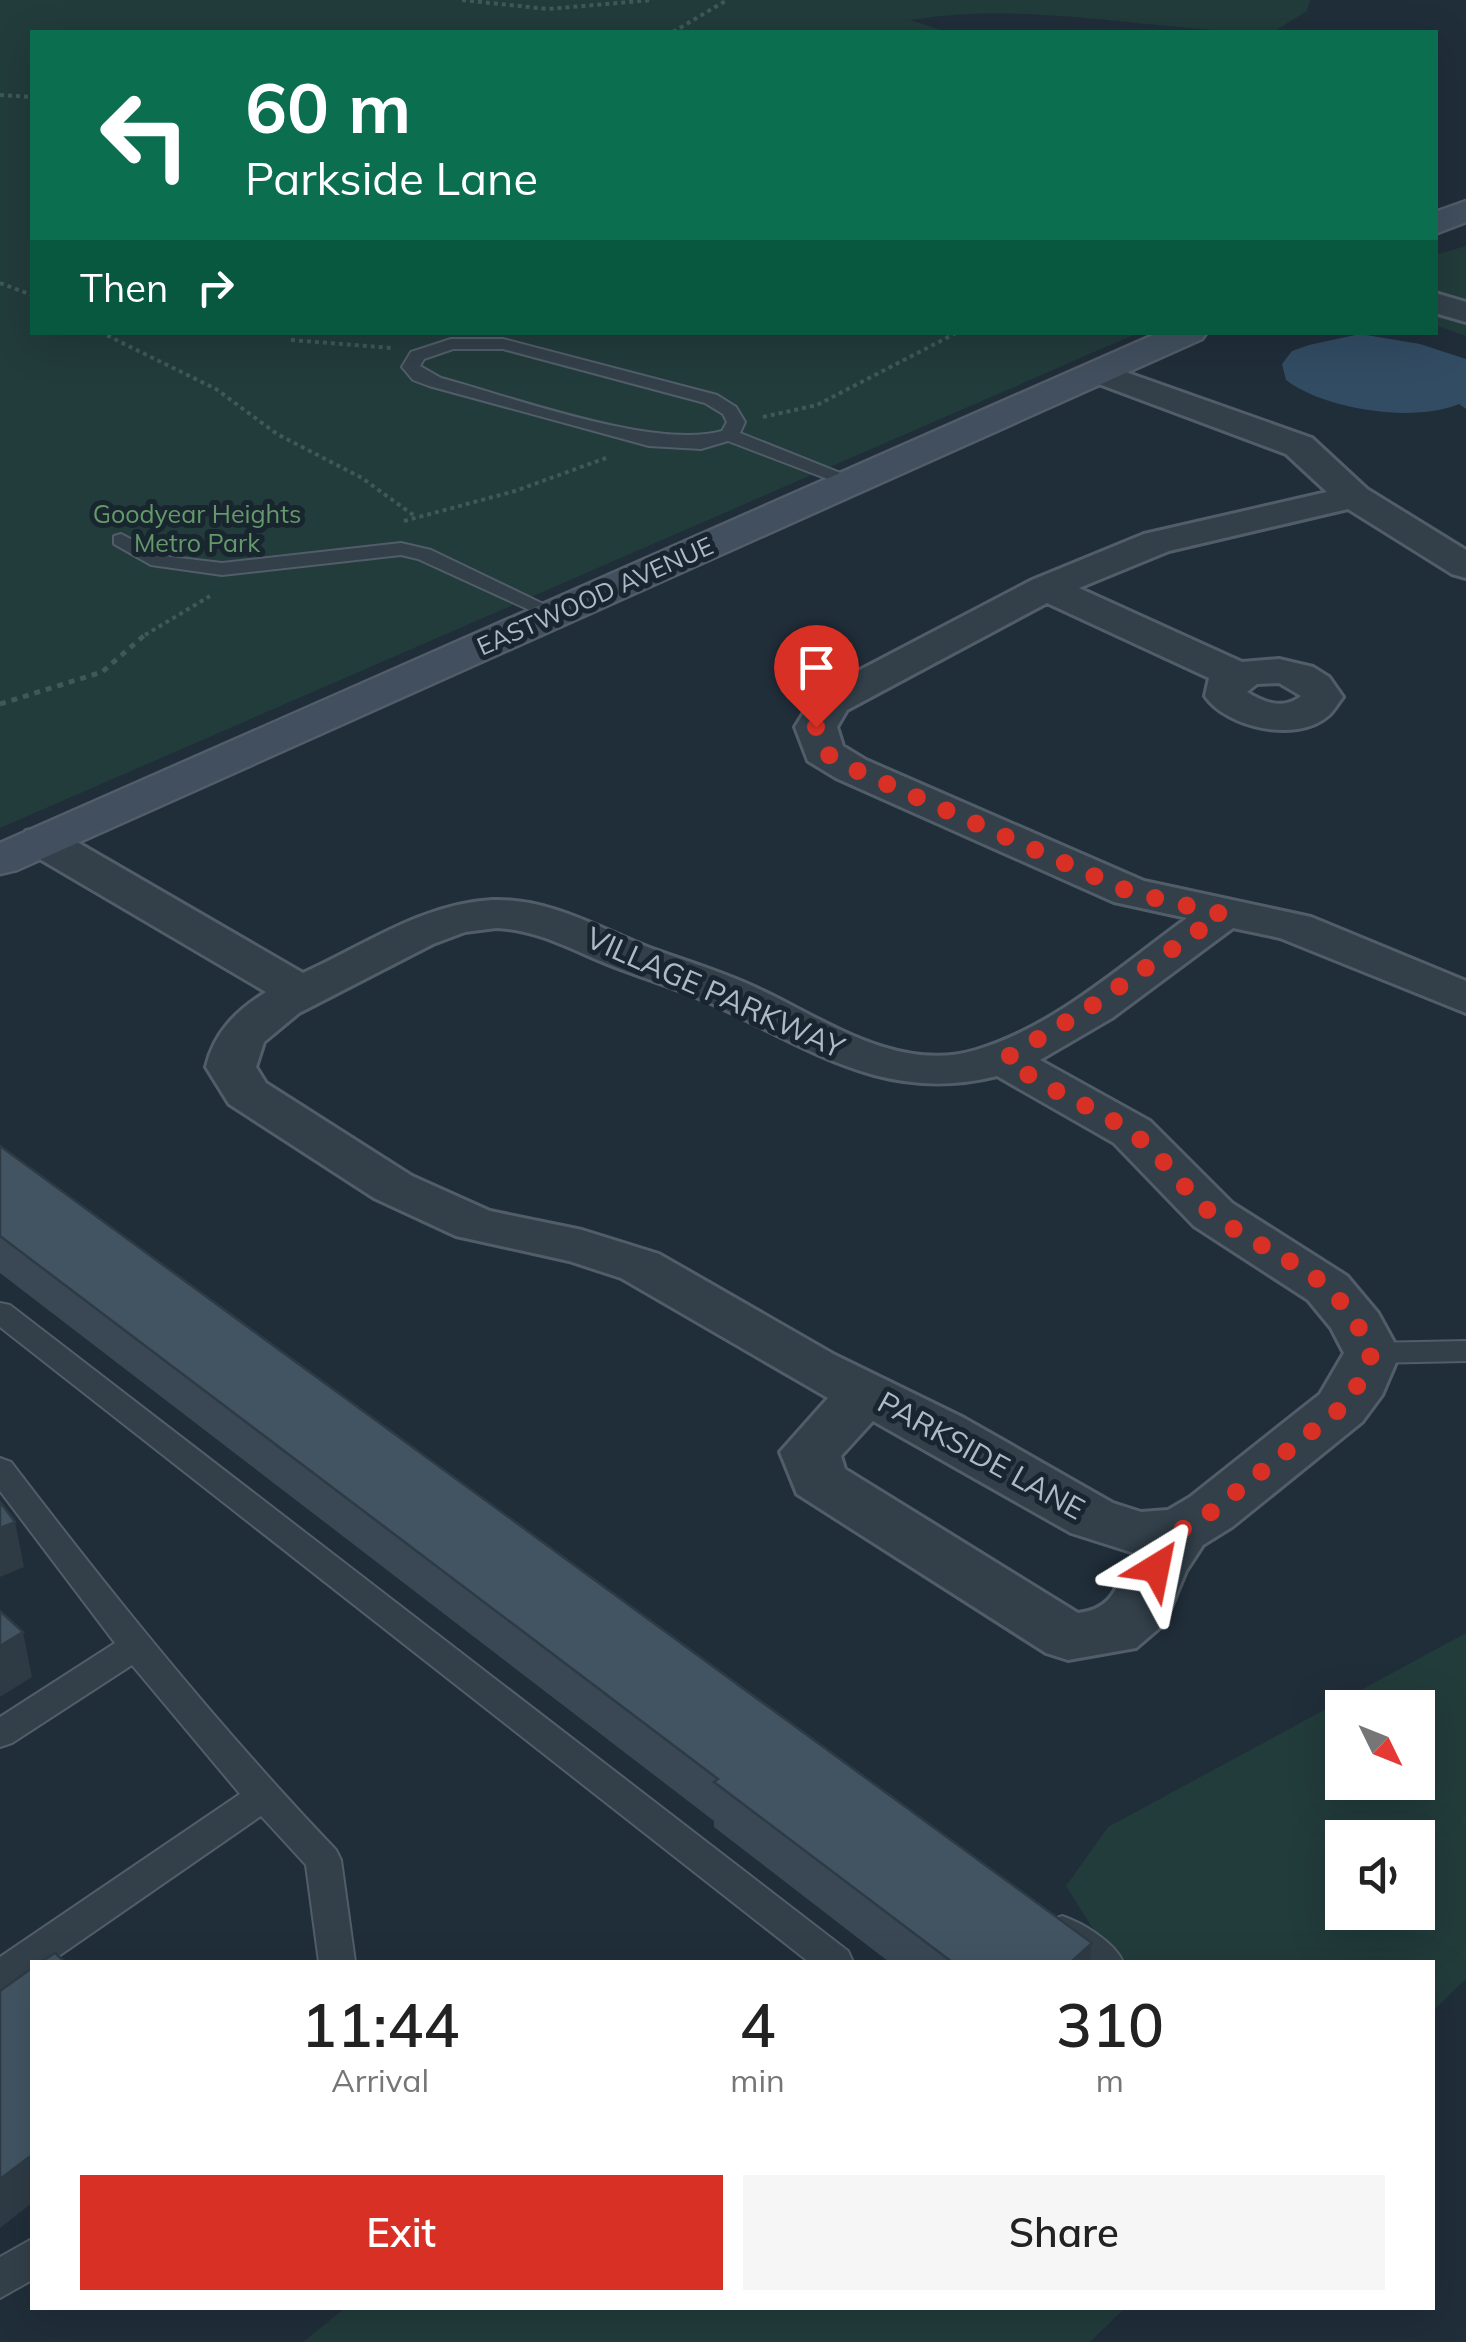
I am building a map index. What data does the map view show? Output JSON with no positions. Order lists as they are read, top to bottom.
{
  "streets": {
    "street": ["EASTWOOD AVENUE", "VILLAGE PARKWAY", "PARKSIDE LANE"]
  },
  "crossings": [
    ["VILLAGE PARKWAY", "PARKSIDE LANE"]
  ],
  "parks": ["Goodyear Heights Metro Park"],
  "north": "bottom right",
  "page": {
    "turn": ["60 m", "Parkside Lane"],
    "then": "Then",
    "eta": [
      "11:44",
      "Arrival",
      "4",
      "min",
      "310",
      "m"
    ],
    "buttons": ["Exit", "Share"]
  }
}
